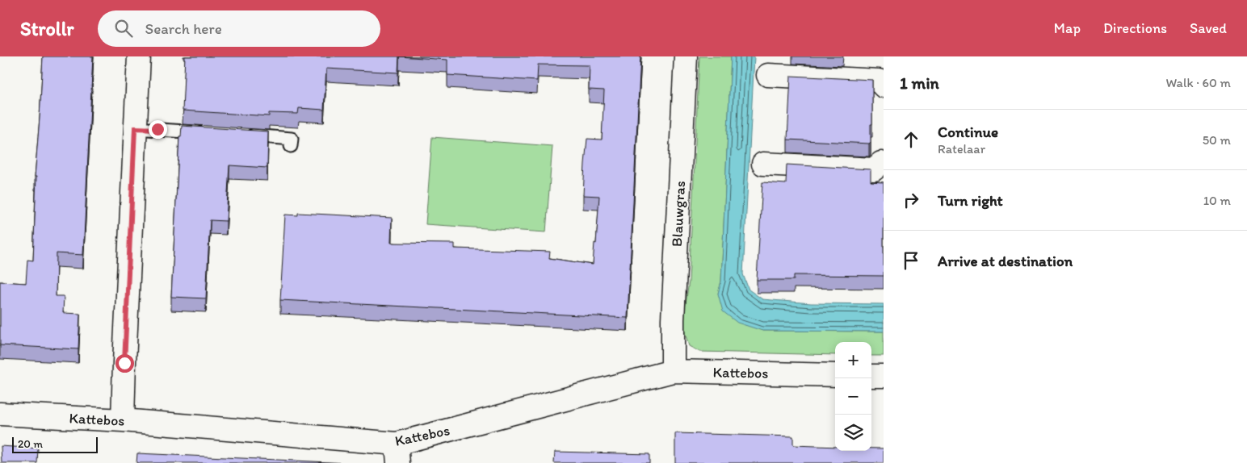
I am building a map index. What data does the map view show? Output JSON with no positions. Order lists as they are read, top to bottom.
{
  "streets": {
    "street": ["Blauwgras", "Kattebos"]
  },
  "crossings": [
    ["Blauwgras", "Kattebos"]
  ],
  "scale_bar": "20 m",
  "page": {
    "header": "Strollr",
    "search": "Search here",
    "nav": ["Map", "Directions", "Saved"],
    "heading": ["1 min", "Walk · 60 m"],
    "list": [
      ["Continue", "Ratelaar", "50 m"],
      ["Turn right", "10 m"],
      "Arrive at destination"
    ],
    "map_buttons": ["+", "−"],
    "scale": "20 m"
  }
}
